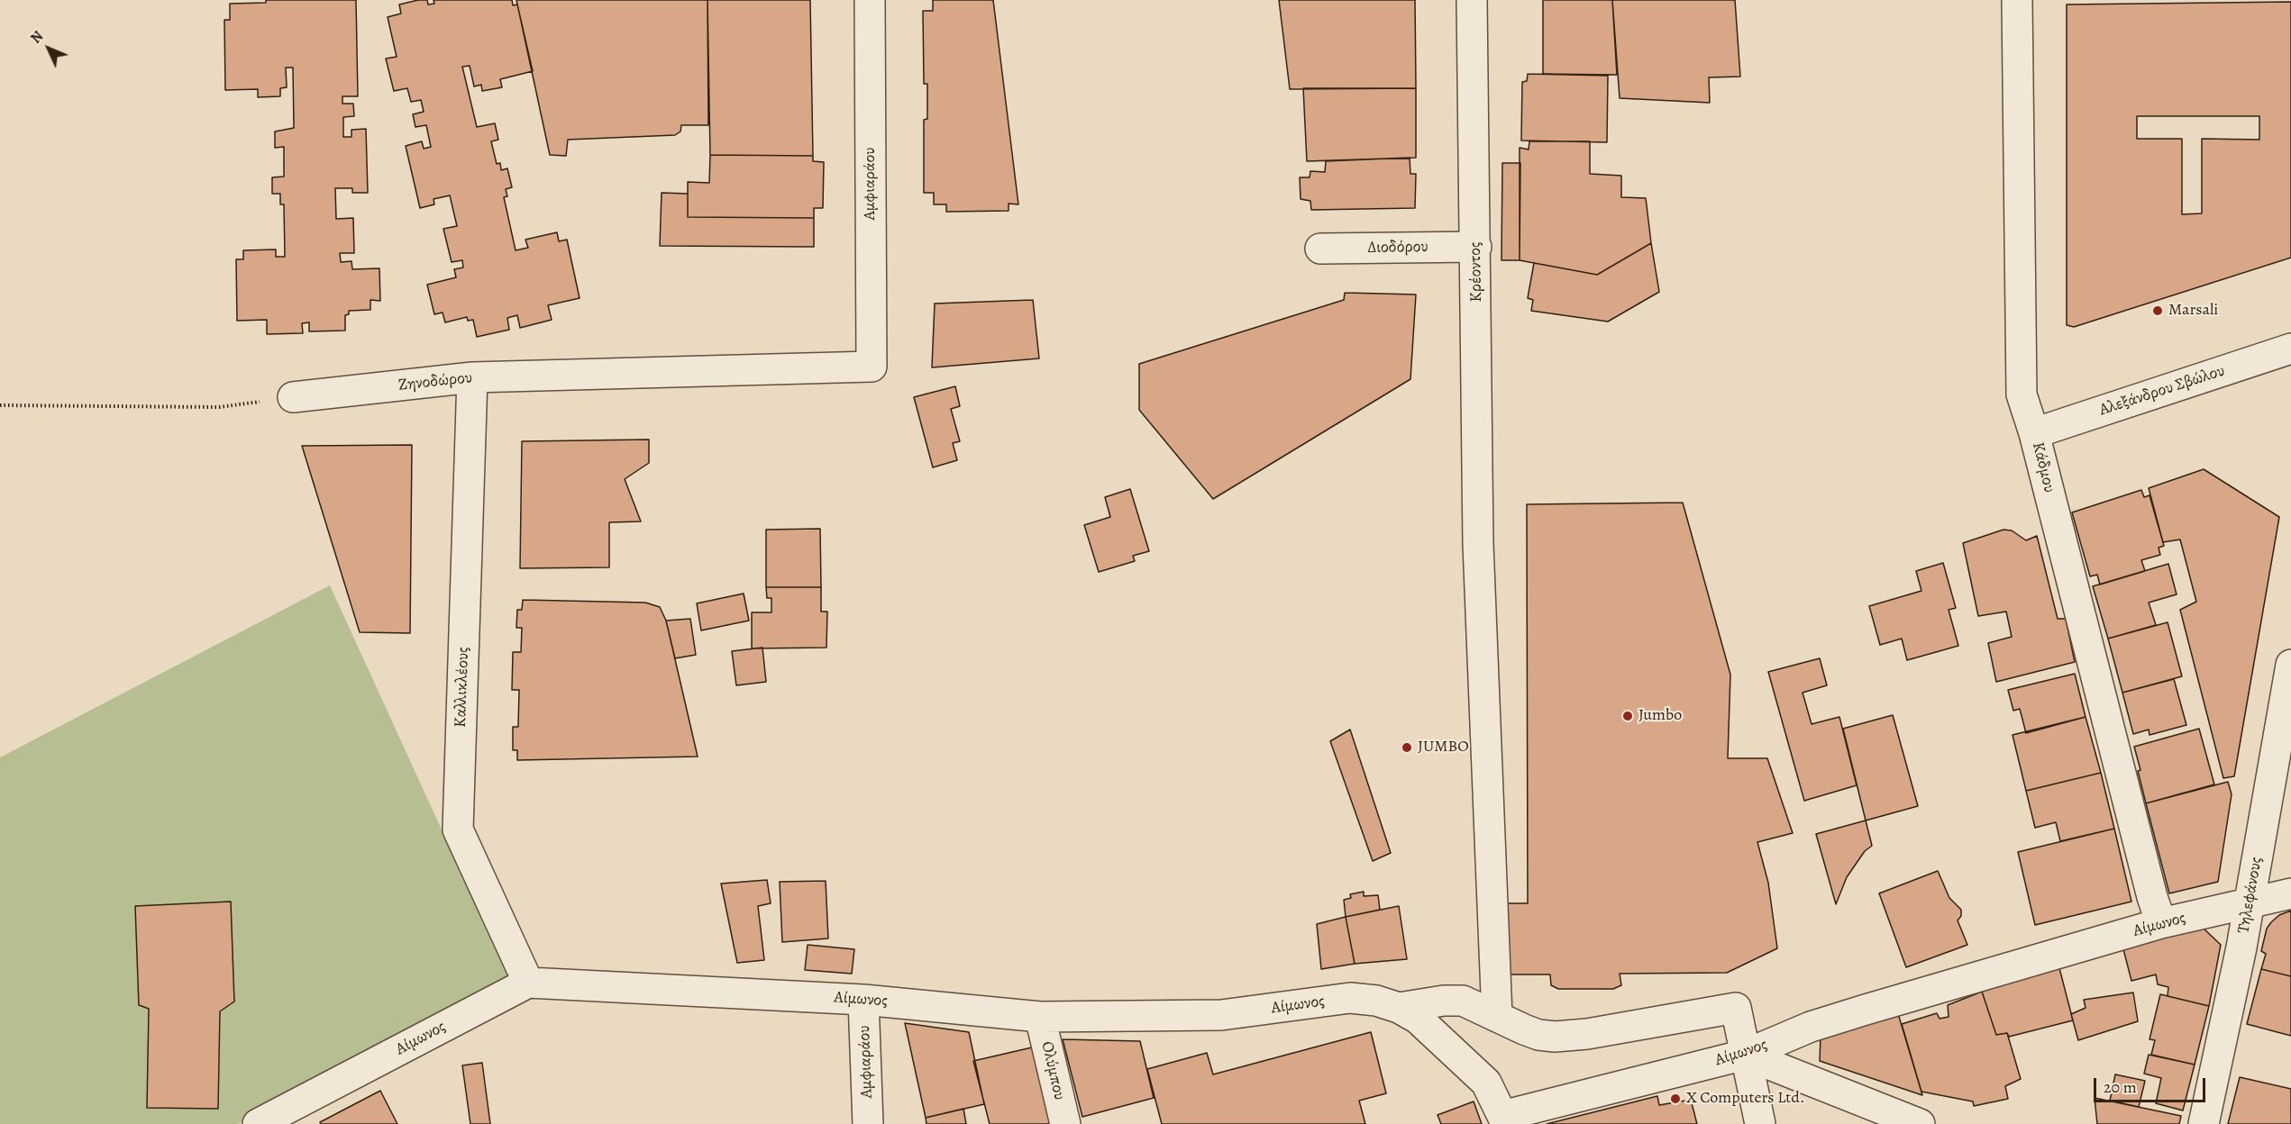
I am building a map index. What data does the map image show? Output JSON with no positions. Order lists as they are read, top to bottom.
{
  "streets": {
    "street": [
      "Αμφιαράου",
      "Διοδόρου",
      "Κρέοντος",
      "Ζηνοδώρου",
      "Αλεξάνδρου Σβώλου",
      "Κάδμου",
      "Καλλικλέους",
      "Τηλεφάνους",
      "Αίμωνος",
      "Ολύμπου"
    ]
  },
  "crossings": [
    ["Αμφιαράου", "Ζηνοδώρου"],
    ["Αμφιαράου", "Αίμωνος"],
    ["Διοδόρου", "Κρέοντος"],
    ["Ζηνοδώρου", "Καλλικλέους"],
    ["Αλεξάνδρου Σβώλου", "Κάδμου"],
    ["Κάδμου", "Αίμωνος"],
    ["Καλλικλέους", "Αίμωνος"],
    ["Τηλεφάνους", "Αίμωνος"],
    ["Αίμωνος", "Ολύμπου"]
  ],
  "places": [
    "Marsali",
    "Jumbo",
    "JUMBO",
    "X Computers Ltd."
  ],
  "scale_bar": "20 m",
  "north": "top left"
}
